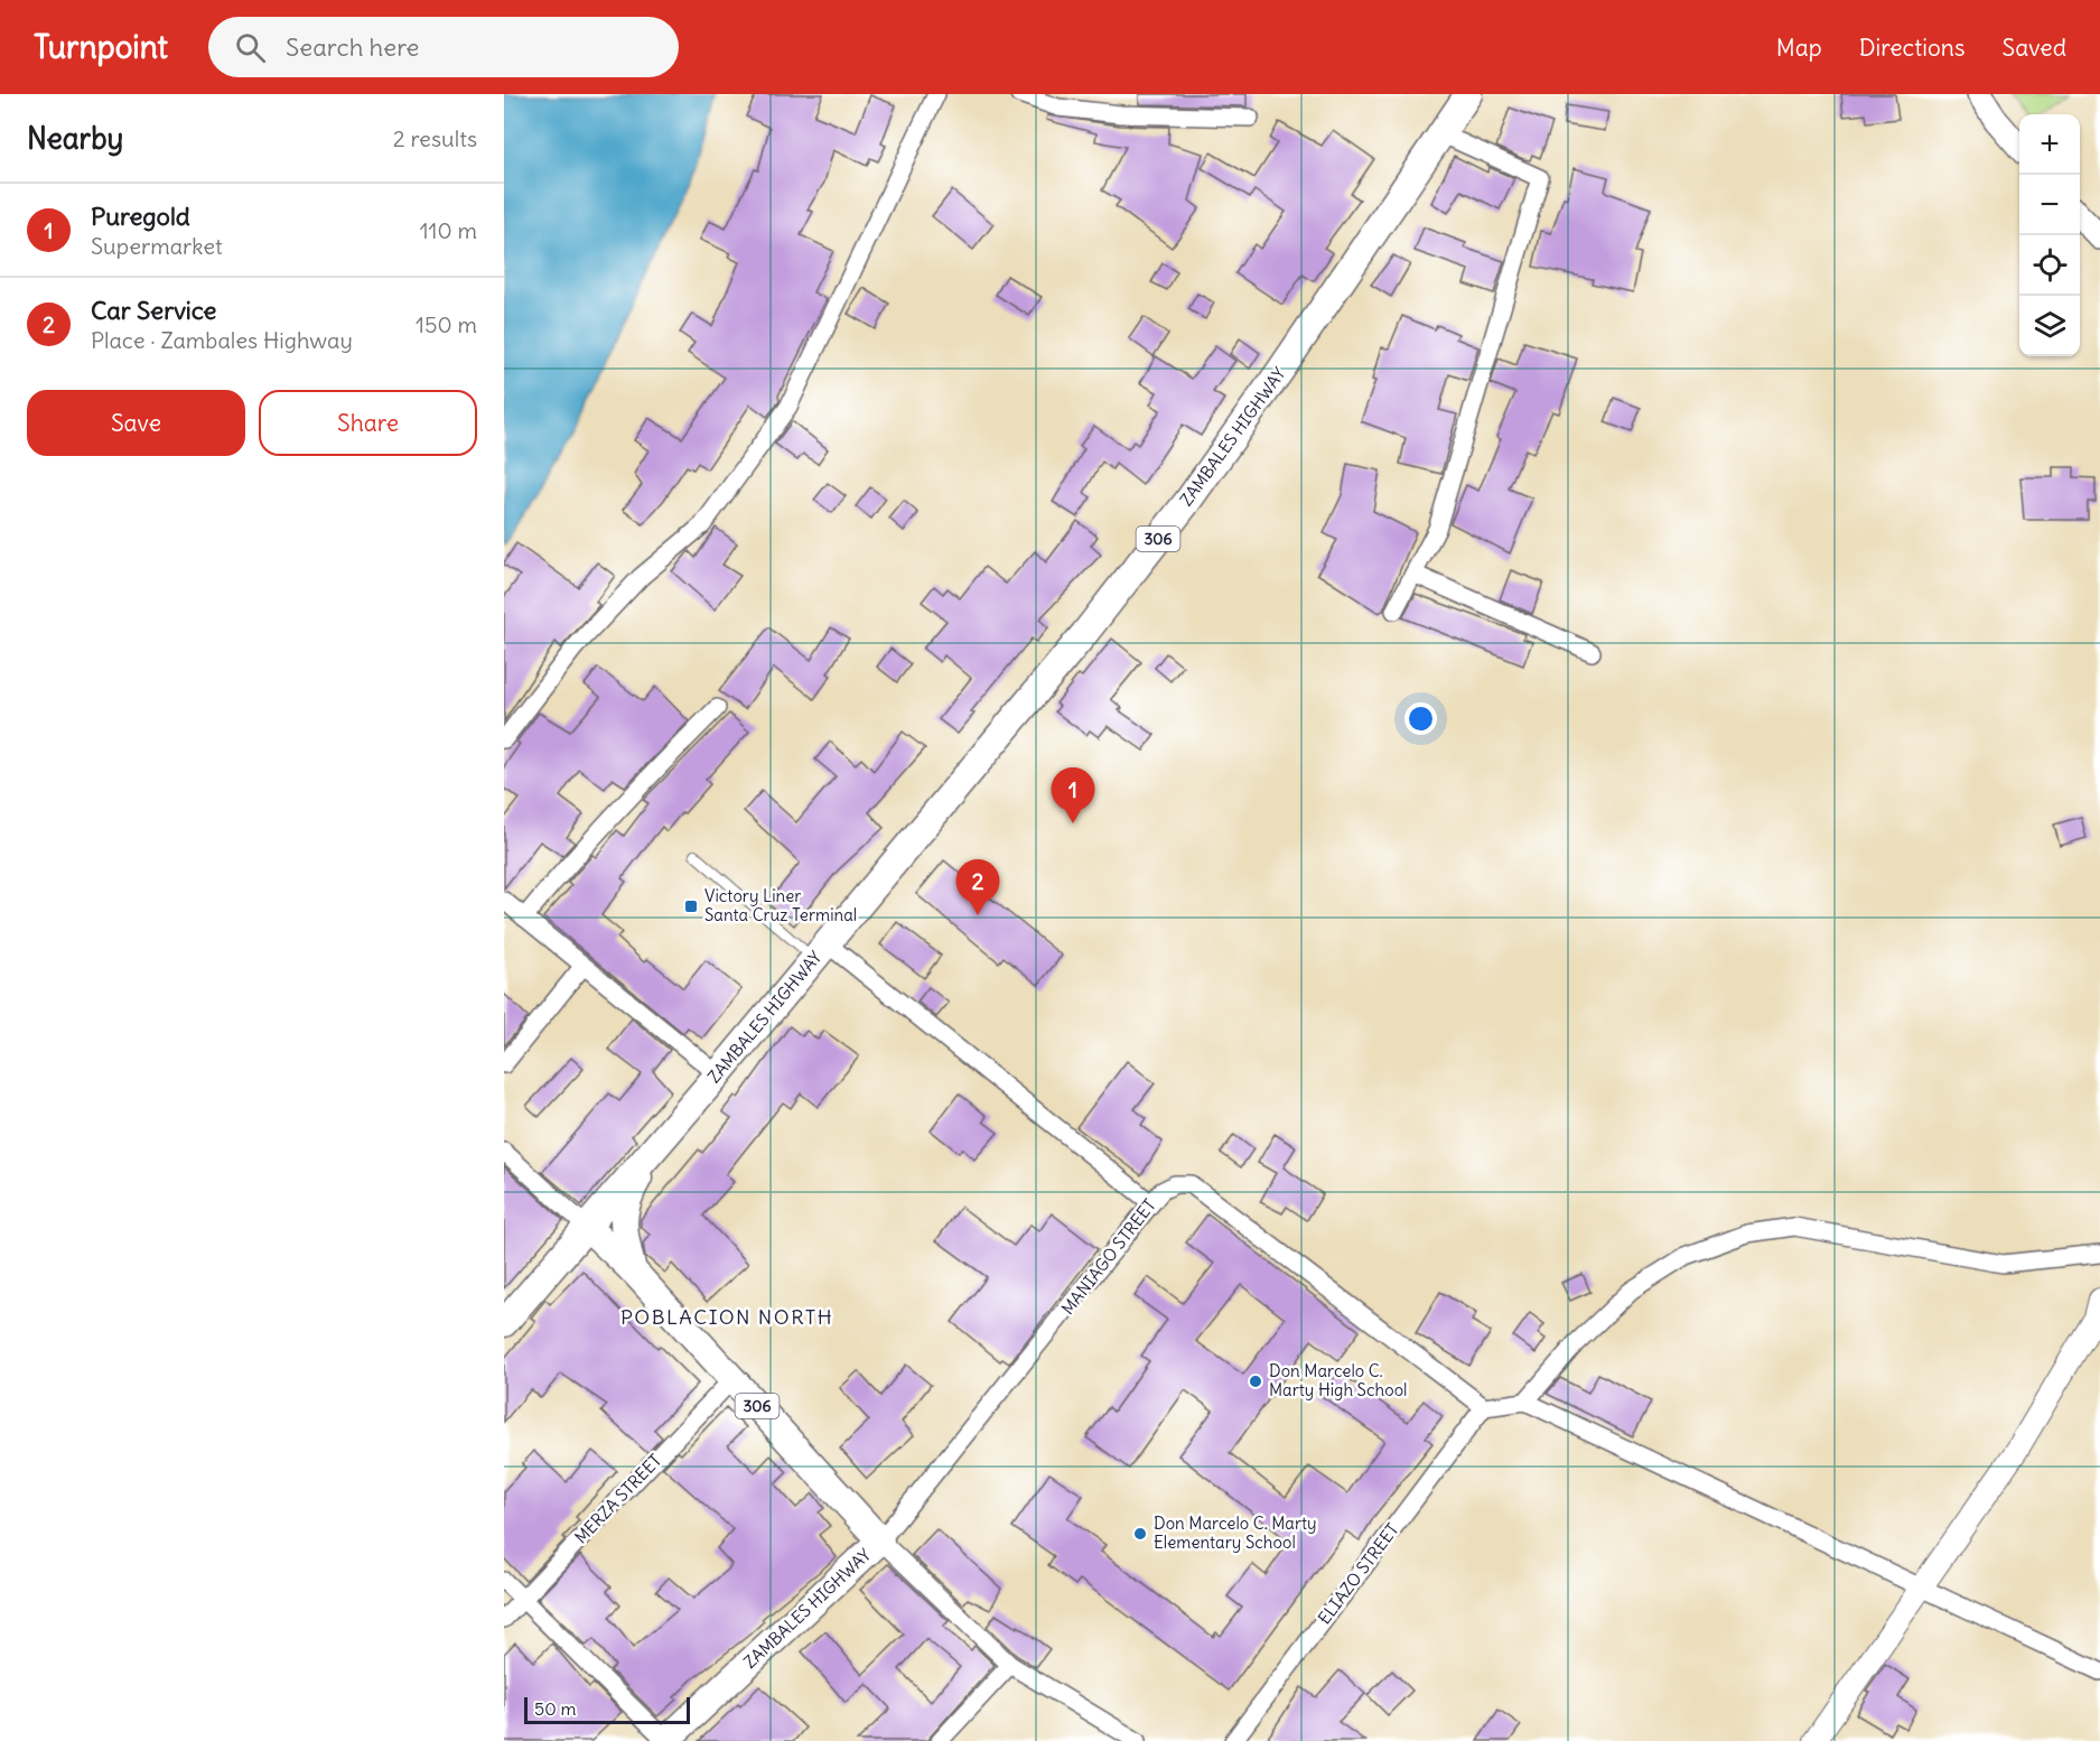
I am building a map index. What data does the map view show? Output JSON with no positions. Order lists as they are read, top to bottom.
{
  "streets": {
    "main road": ["ZAMBALES HIGHWAY", "306"],
    "street": ["MANIAGO STREET", "MERZA STREET", "ELIAZO STREET"]
  },
  "crossings": [
    ["ZAMBALES HIGHWAY", "306"],
    ["ZAMBALES HIGHWAY", "MANIAGO STREET"],
    ["ZAMBALES HIGHWAY", "MERZA STREET"],
    ["MANIAGO STREET", "ELIAZO STREET"]
  ],
  "districts": ["POBLACION NORTH"],
  "places": {
    "transit": ["Victory Liner Santa Cruz Terminal"],
    "other": ["Don Marcelo C. Marty High School", "Don Marcelo C. Marty Elementary School"]
  },
  "scale_bar": "50 m",
  "page": {
    "header": "Turnpoint",
    "search": "Search here",
    "nav": ["Map", "Directions", "Saved"],
    "heading": ["Nearby", "2 results"],
    "map_buttons": ["+", "−"],
    "list": [
      {
        "mark": "1",
        "name": "Puregold",
        "note": "Supermarket",
        "value": "110 m"
      },
      {
        "mark": "2",
        "name": "Car Service",
        "note": "Place · Zambales Highway",
        "value": "150 m"
      }
    ],
    "buttons": ["Save", "Share"],
    "pins": ["1", "2"],
    "scale": "50 m"
  }
}
